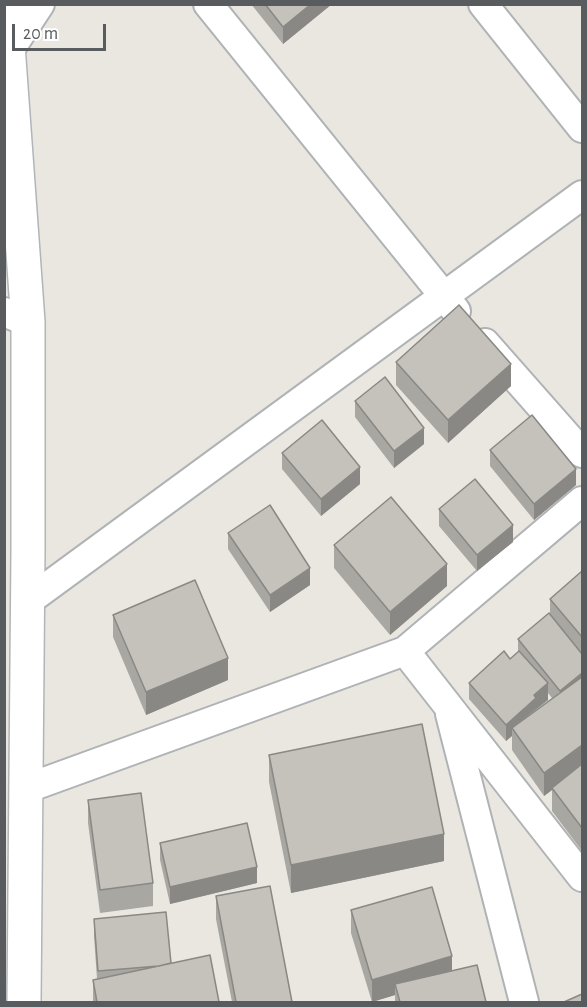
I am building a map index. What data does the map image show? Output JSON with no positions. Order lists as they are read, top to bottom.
{
  "scale_bar": "20 m"
}
